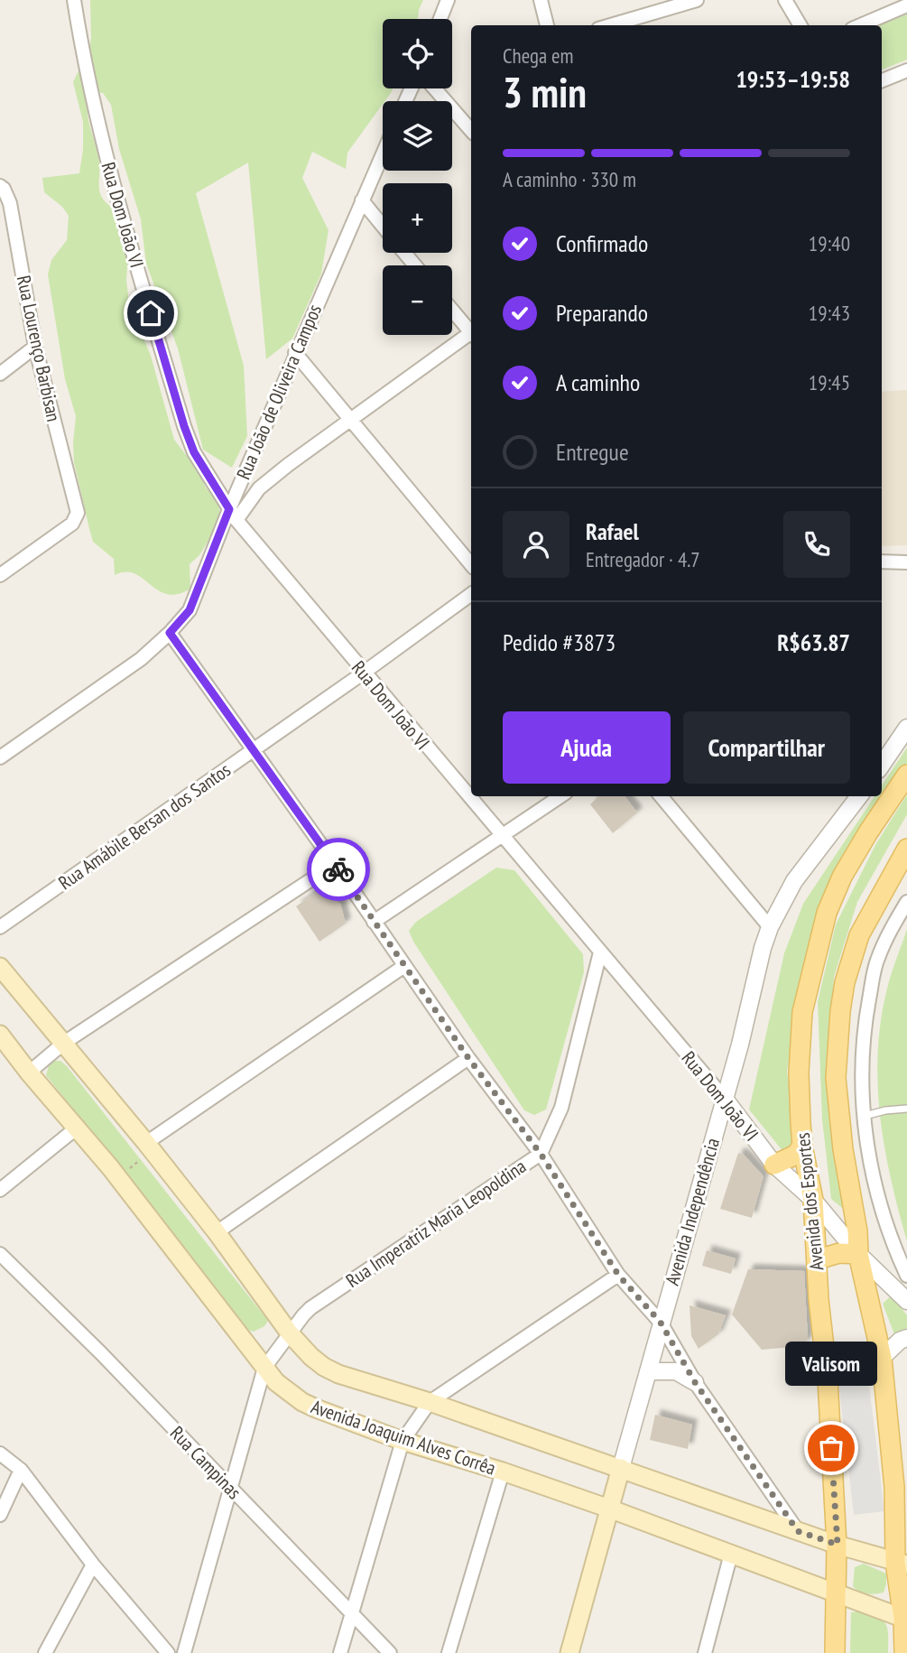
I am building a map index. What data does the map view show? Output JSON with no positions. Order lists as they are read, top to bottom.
{
  "streets": {
    "main road": ["Avenida dos Esportes", "Avenida Independência", "Avenida Joaquim Alves Corrêa"],
    "street": [
      "Rua Dom João VI",
      "Rua Lourenço Barbisan",
      "Rua João de Oliveira Campos",
      "Rua Amábile Bersan dos Santos",
      "Rua Imperatriz Maria Leopoldina",
      "Rua Campinas"
    ]
  },
  "crossings": [
    ["Rua Dom João VI", "Rua João de Oliveira Campos"],
    ["Rua Dom João VI", "Rua Amábile Bersan dos Santos"],
    ["Rua Dom João VI", "Avenida dos Esportes"],
    ["Rua Dom João VI", "Avenida Independência"],
    ["Rua Dom João VI", "Rua Imperatriz Maria Leopoldina"],
    ["Avenida dos Esportes", "Avenida Joaquim Alves Corrêa"],
    ["Avenida Independência", "Avenida Joaquim Alves Corrêa"],
    ["Rua Imperatriz Maria Leopoldina", "Avenida Joaquim Alves Corrêa"]
  ],
  "places": ["Valisom"],
  "page": {
    "map_buttons": ["+", "−"],
    "heading": ["3 min", "Chega em", "19:53–19:58"],
    "panel": [
      "Rafael",
      "Entregador · 4.7",
      "Pedido #3873",
      "R$63.87"
    ],
    "bar": "A caminho · 330 m",
    "list": [
      ["Confirmado", "19:40"],
      ["Preparando", "19:43"],
      ["A caminho", "19:45"],
      "Entregue"
    ],
    "buttons": ["Ajuda", "Compartilhar"],
    "bubble": "Valisom"
  }
}
